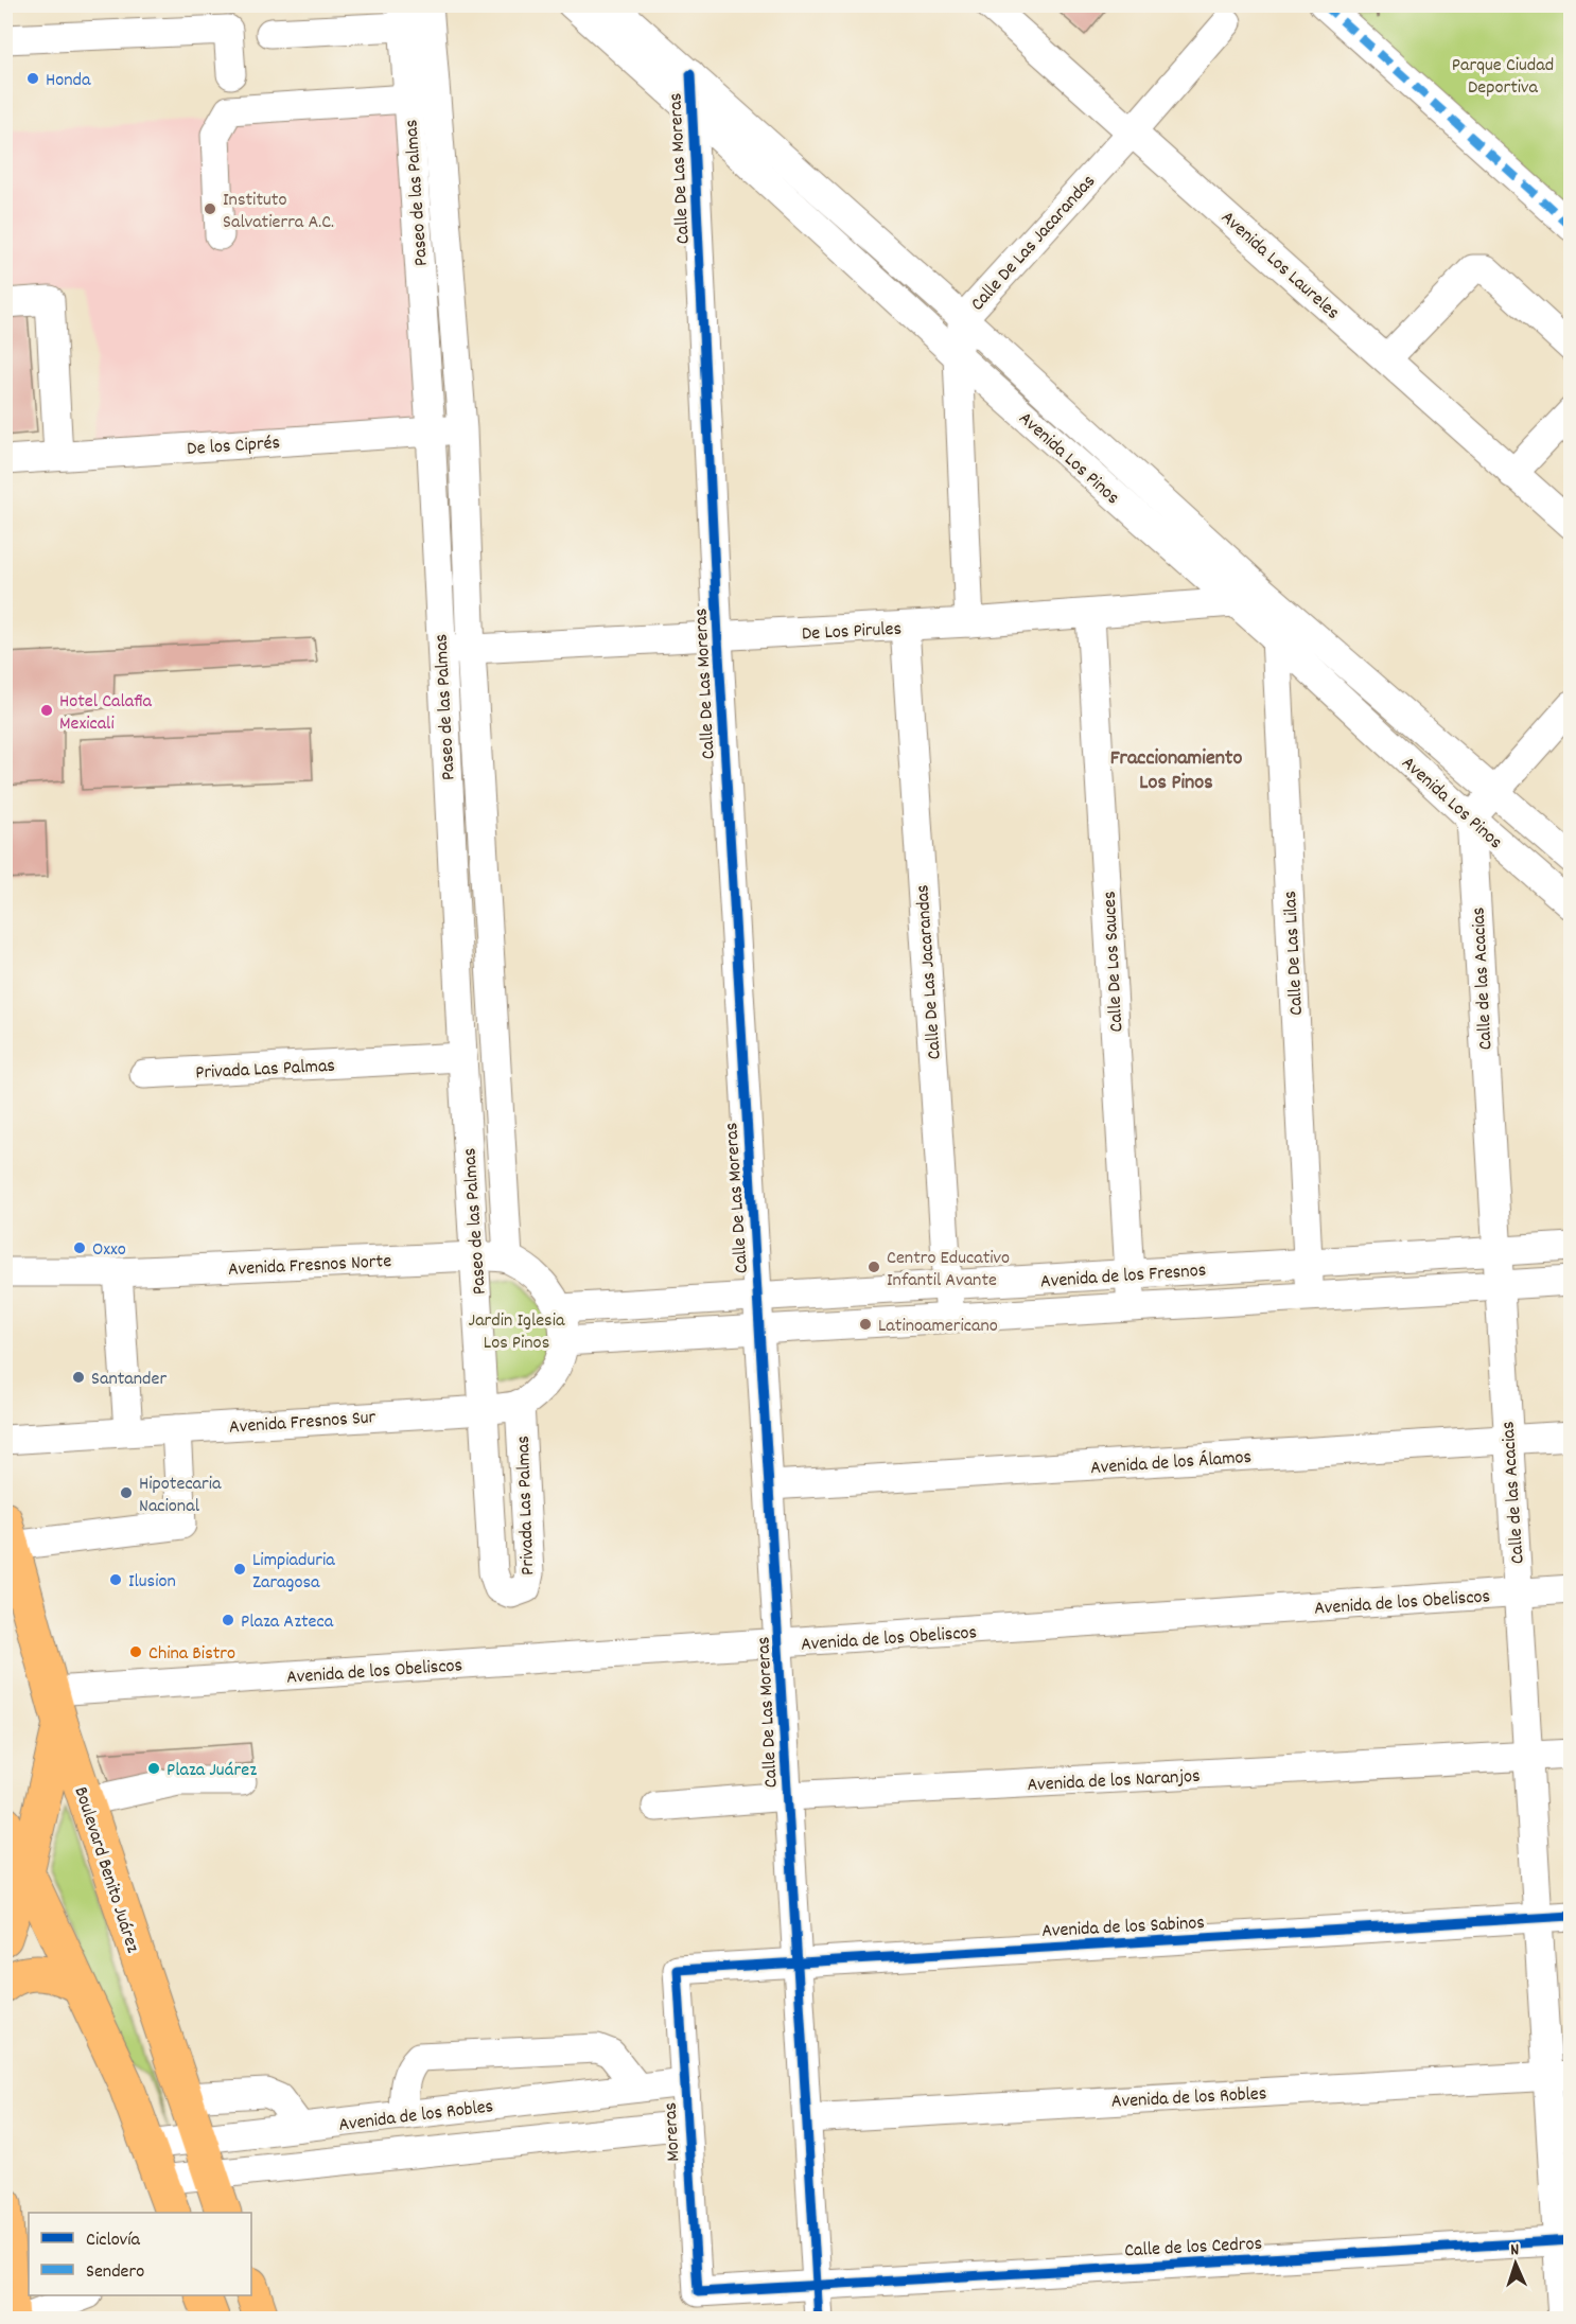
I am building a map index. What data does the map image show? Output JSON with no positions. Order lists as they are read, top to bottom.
{
  "streets": {
    "main road": ["Boulevard Benito Juárez"],
    "street": [
      "Calle De Las Moreras",
      "Paseo de las Palmas",
      "Calle De Las Jacarandas",
      "Avenida Los Laureles",
      "De los Ciprés",
      "Avenida Los Pinos",
      "De Los Pirules",
      "Calle De Las Lilas",
      "Calle De Los Sauces",
      "Calle de las Acacias",
      "Privada Las Palmas",
      "Avenida Fresnos Norte",
      "Avenida de los Fresnos",
      "Avenida Fresnos Sur",
      "Avenida de los Álamos",
      "Avenida de los Obeliscos",
      "Avenida de los Naranjos",
      "Avenida de los Sabinos",
      "Avenida de los Robles",
      "Moreras",
      "Calle de los Cedros"
    ]
  },
  "crossings": [
    ["Calle De Las Moreras", "Avenida Los Pinos"],
    ["Calle De Las Moreras", "De Los Pirules"],
    ["Calle De Las Moreras", "Avenida de los Fresnos"],
    ["Calle De Las Moreras", "Avenida de los Álamos"],
    ["Calle De Las Moreras", "Avenida de los Obeliscos"],
    ["Calle De Las Moreras", "Avenida de los Naranjos"],
    ["Calle De Las Moreras", "Avenida de los Sabinos"],
    ["Calle De Las Moreras", "Avenida de los Robles"],
    ["Calle De Las Moreras", "Calle de los Cedros"],
    ["Paseo de las Palmas", "De los Ciprés"],
    ["Paseo de las Palmas", "De Los Pirules"],
    ["Paseo de las Palmas", "Privada Las Palmas"],
    ["Paseo de las Palmas", "Avenida Fresnos Norte"],
    ["Paseo de las Palmas", "Avenida Fresnos Sur"],
    ["Calle De Las Jacarandas", "Avenida Los Laureles"],
    ["Calle De Las Jacarandas", "Avenida Los Pinos"],
    ["Calle De Las Jacarandas", "De Los Pirules"],
    ["Calle De Las Jacarandas", "Avenida de los Fresnos"],
    ["Avenida Los Pinos", "De Los Pirules"],
    ["Avenida Los Pinos", "Calle De Las Lilas"],
    ["Avenida Los Pinos", "Calle de las Acacias"],
    ["De Los Pirules", "Calle De Los Sauces"],
    ["Calle De Las Lilas", "Avenida de los Fresnos"],
    ["Calle De Los Sauces", "Avenida de los Fresnos"],
    ["Calle de las Acacias", "Avenida de los Fresnos"],
    ["Calle de las Acacias", "Avenida de los Álamos"],
    ["Calle de las Acacias", "Avenida de los Obeliscos"],
    ["Calle de las Acacias", "Avenida de los Naranjos"],
    ["Calle de las Acacias", "Avenida de los Sabinos"],
    ["Calle de las Acacias", "Avenida de los Robles"],
    ["Calle de las Acacias", "Calle de los Cedros"],
    ["Privada Las Palmas", "Avenida Fresnos Sur"],
    ["Avenida de los Fresnos", "Avenida Fresnos Sur"],
    ["Avenida de los Obeliscos", "Boulevard Benito Juárez"],
    ["Boulevard Benito Juárez", "Avenida de los Robles"],
    ["Avenida de los Sabinos", "Moreras"],
    ["Avenida de los Robles", "Moreras"],
    ["Moreras", "Calle de los Cedros"]
  ],
  "districts": ["Fraccionamiento Los Pinos"],
  "parks": ["Parque Ciudad Deportiva", "Jardin Iglesia Los Pinos"],
  "places": [
    "Honda",
    "Instituto Salvatierra A.C.",
    "Hotel Calafia Mexicali",
    "Oxxo",
    "Centro Educativo Infantil Avante",
    "Latinoamericano",
    "Santander",
    "Hipotecaria Nacional",
    "Limpiaduria Zaragosa",
    "Ilusion",
    "Plaza Azteca",
    "China Bistro",
    "Plaza Juárez"
  ],
  "legend": ["Ciclovía", "Sendero"],
  "north": "top"
}
